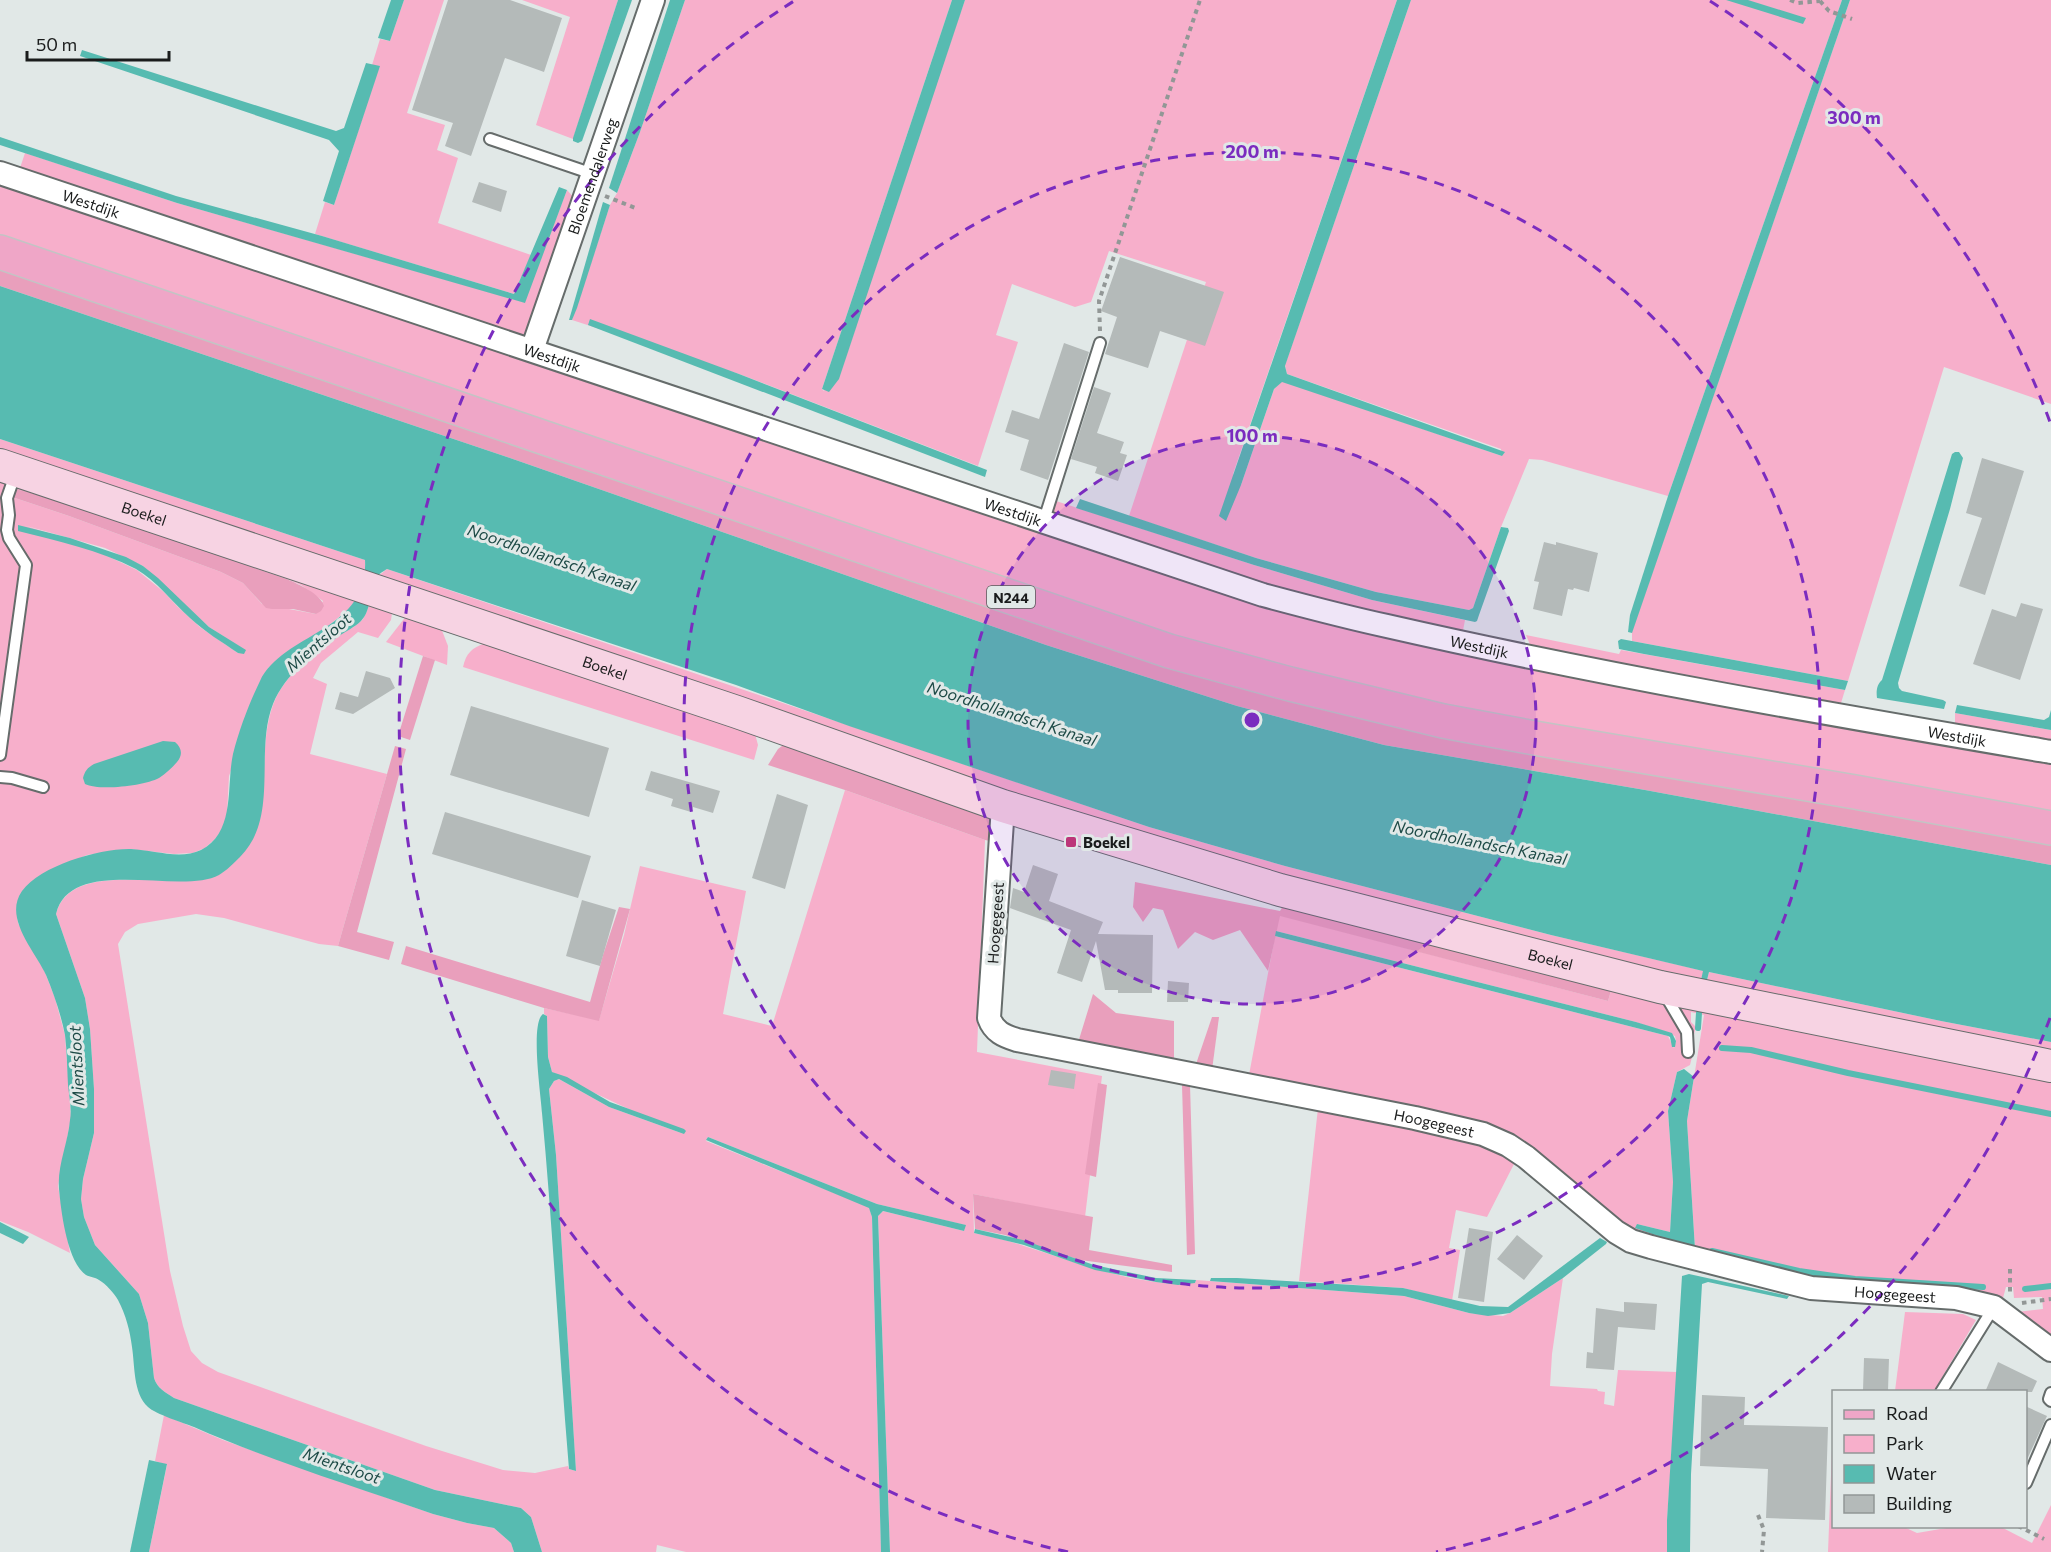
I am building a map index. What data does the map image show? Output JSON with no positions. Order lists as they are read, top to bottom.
{
  "streets": {
    "main road": ["N244"],
    "street": [
      "Bloemendalerweg",
      "Westdijk",
      "Boekel",
      "Hoogegeest"
    ]
  },
  "crossings": [
    ["Bloemendalerweg", "Westdijk"],
    ["Boekel", "Hoogegeest"]
  ],
  "water": ["Noordhollandsch Kanaal", "Mientsloot"],
  "places": {
    "transit": ["Boekel"]
  },
  "legend": [
    "Road",
    "Park",
    "Water",
    "Building"
  ],
  "scale_bar": "50 m",
  "rings": ["300 m", "200 m", "100 m"]
}
